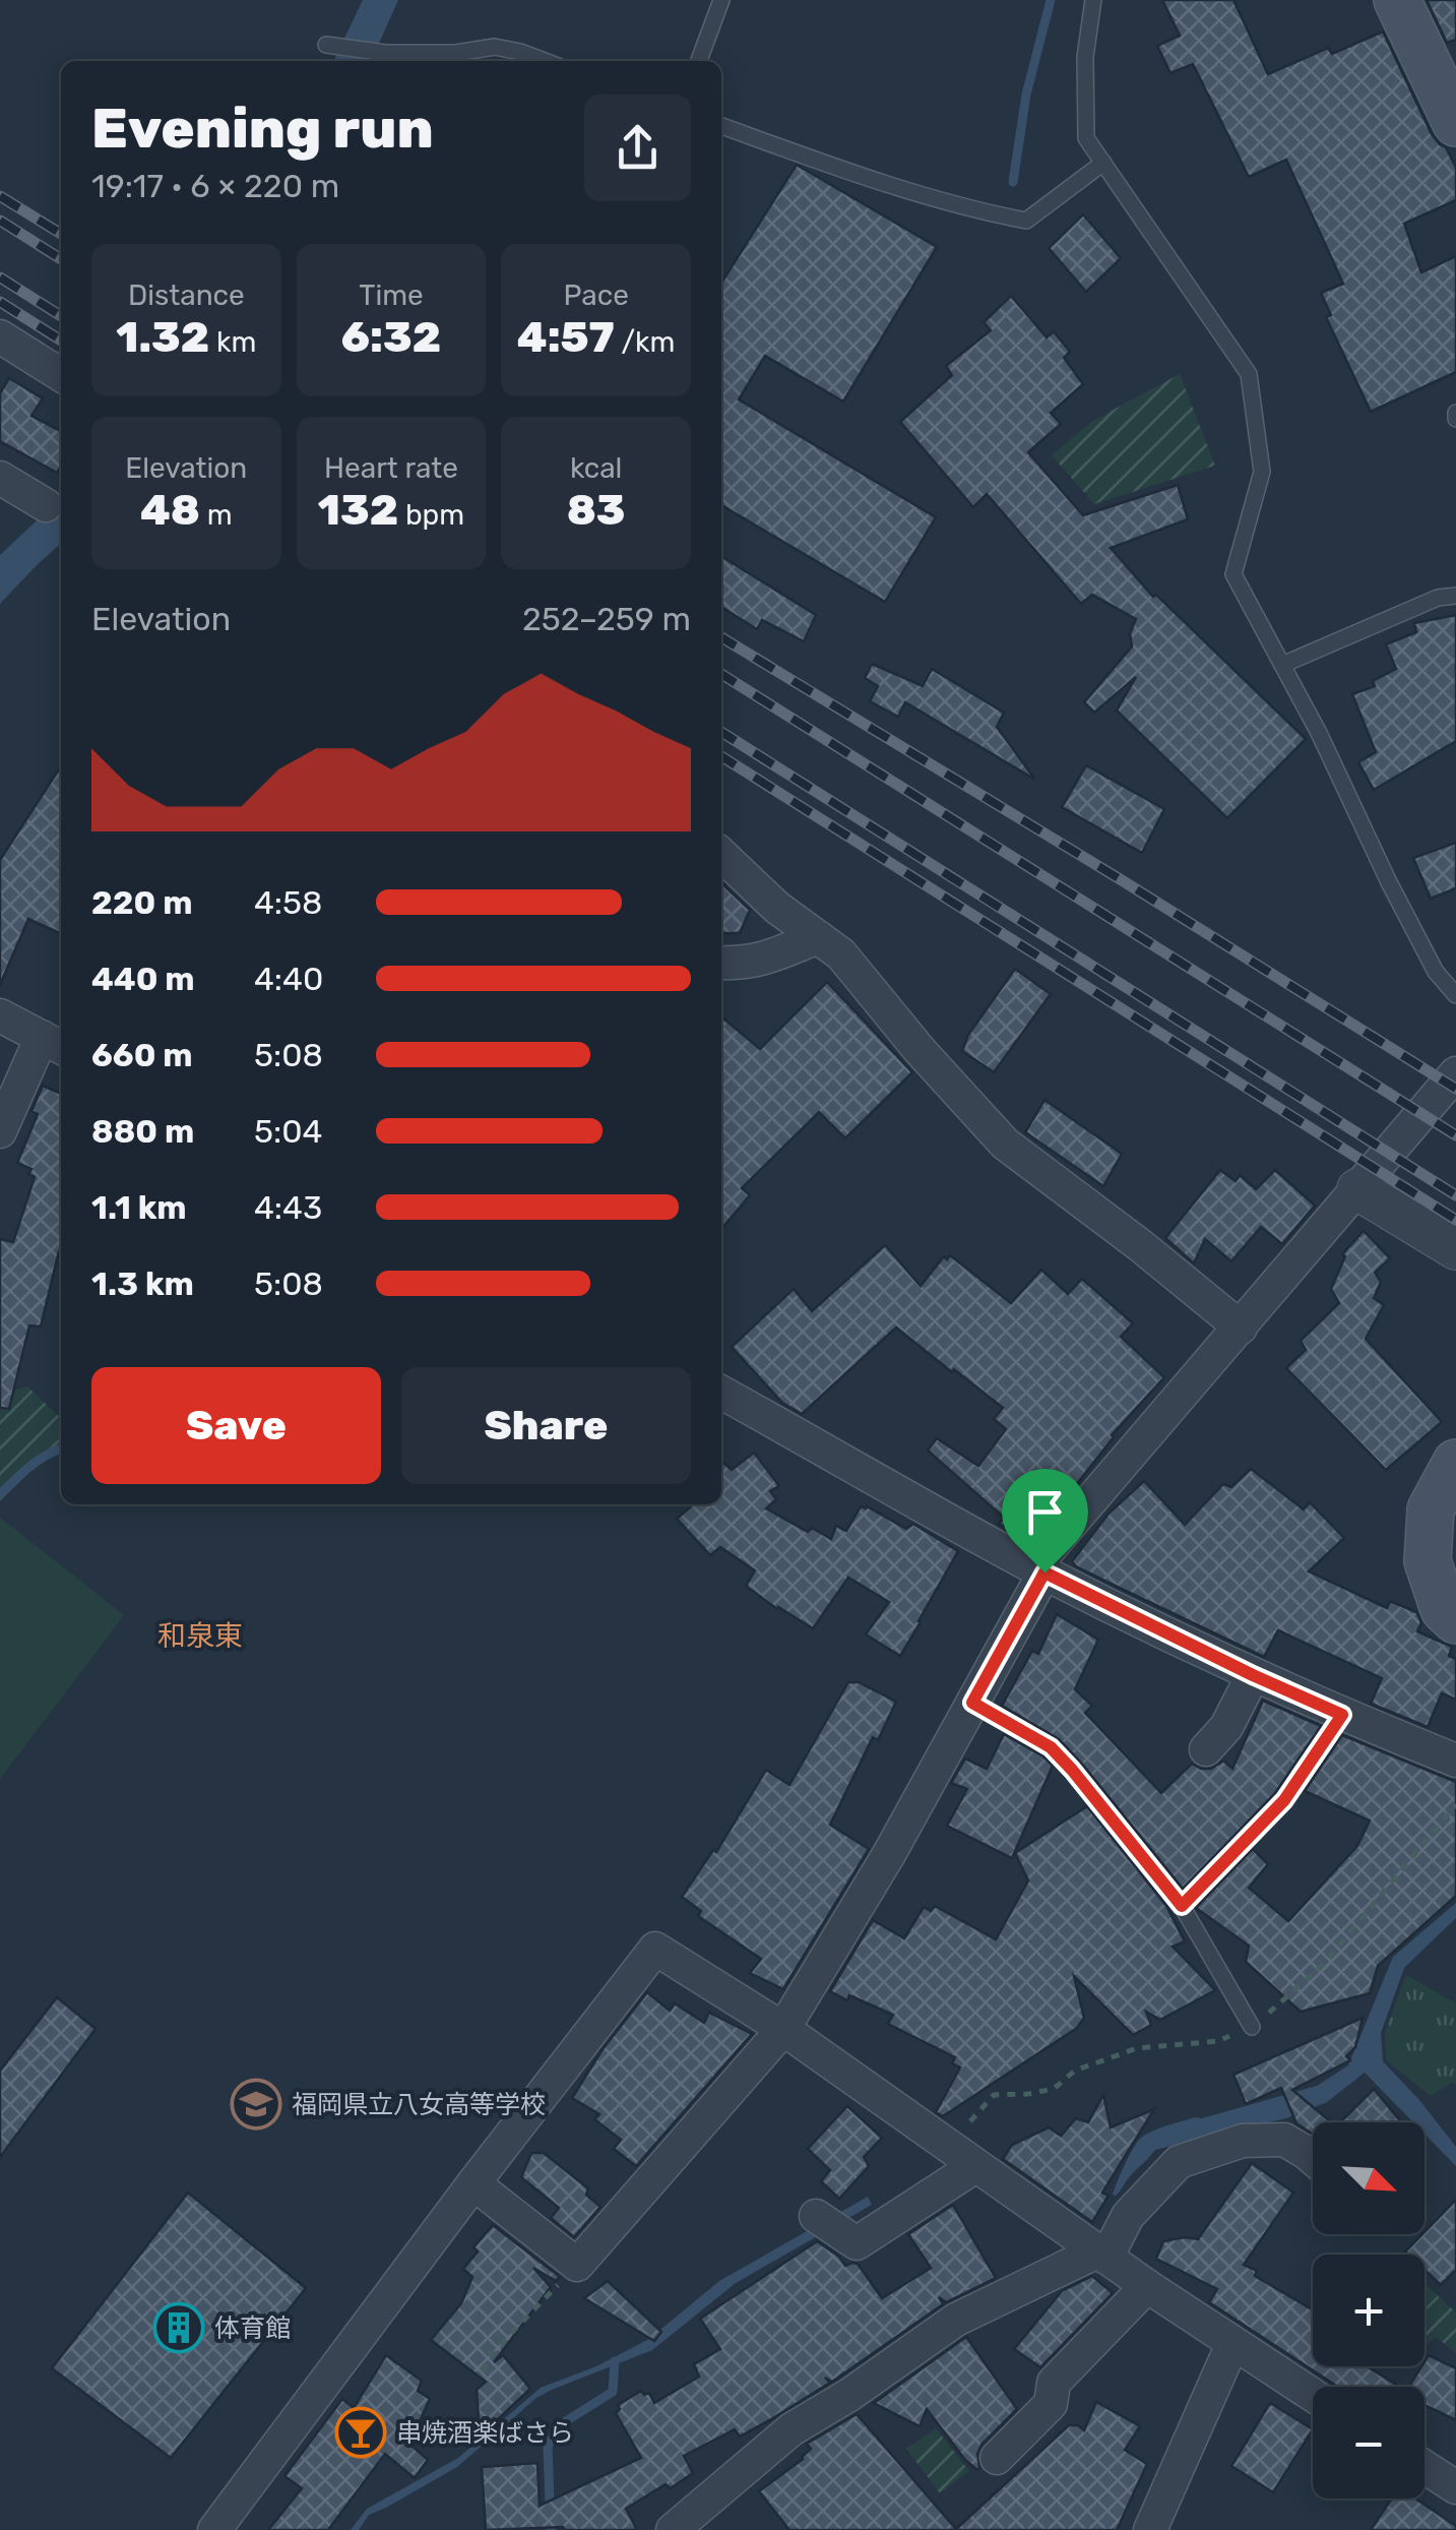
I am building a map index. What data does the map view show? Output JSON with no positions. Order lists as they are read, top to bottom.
{
  "districts": ["和泉東"],
  "places": {
    "school or university": ["福岡県立八女高等学校"],
    "building": ["体育館"],
    "bar": ["串焼酒楽ばさら"]
  },
  "north": "bottom right",
  "page": {
    "heading": ["Evening run", "19:17 · 6 × 220 m"],
    "stats": [
      ["Distance", "1.32 km"],
      ["Time", "6:32"],
      ["Pace", "4:57 /km"],
      ["Elevation", "48 m"],
      ["Heart rate", "132 bpm"],
      ["kcal", "83"]
    ],
    "chart": ["Elevation", "252–259 m"],
    "list": [
      {
        "name": "220 m",
        "note": "4:58"
      },
      {
        "name": "440 m",
        "note": "4:40"
      },
      {
        "name": "660 m",
        "note": "5:08"
      },
      {
        "name": "880 m",
        "note": "5:04"
      },
      {
        "name": "1.1 km",
        "note": "4:43"
      },
      {
        "name": "1.3 km",
        "note": "5:08"
      }
    ],
    "buttons": ["Save", "Share"],
    "map_buttons": ["+", "−"]
  }
}
